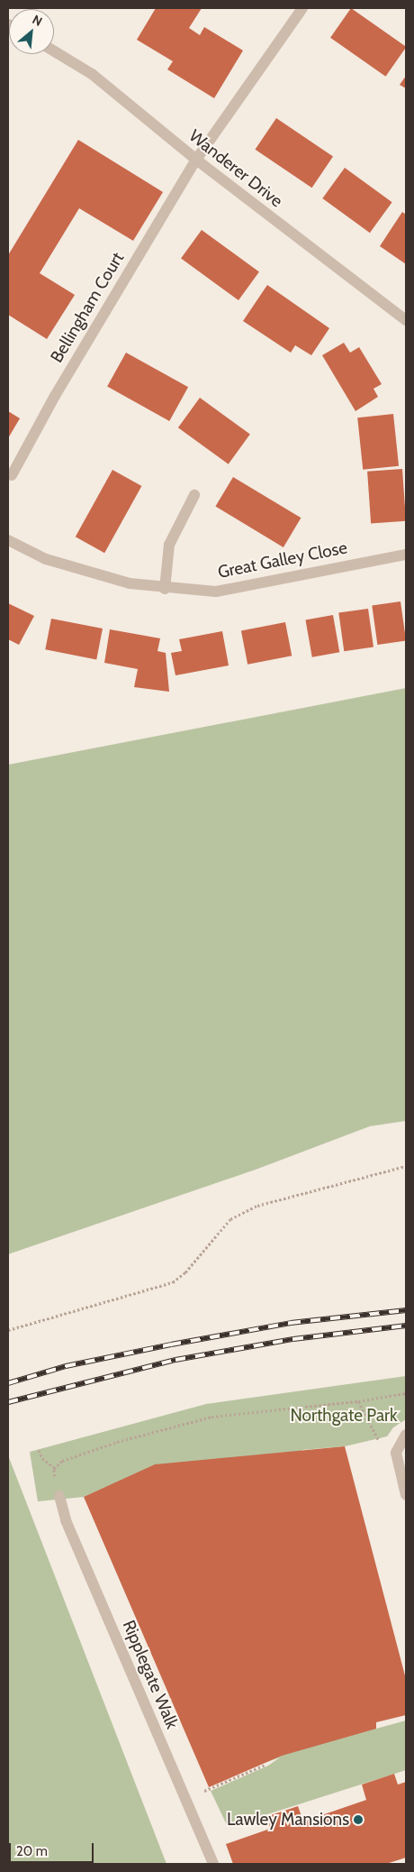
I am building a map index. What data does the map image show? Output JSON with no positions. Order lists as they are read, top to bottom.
{
  "streets": {
    "street": [
      "Wanderer Drive",
      "Bellingham Court",
      "Great Galley Close",
      "Ripplegate Walk"
    ]
  },
  "crossings": [
    ["Wanderer Drive", "Bellingham Court"]
  ],
  "parks": ["Northgate Park"],
  "places": ["Lawley Mansions"],
  "scale_bar": "20 m",
  "north": "top right"
}
